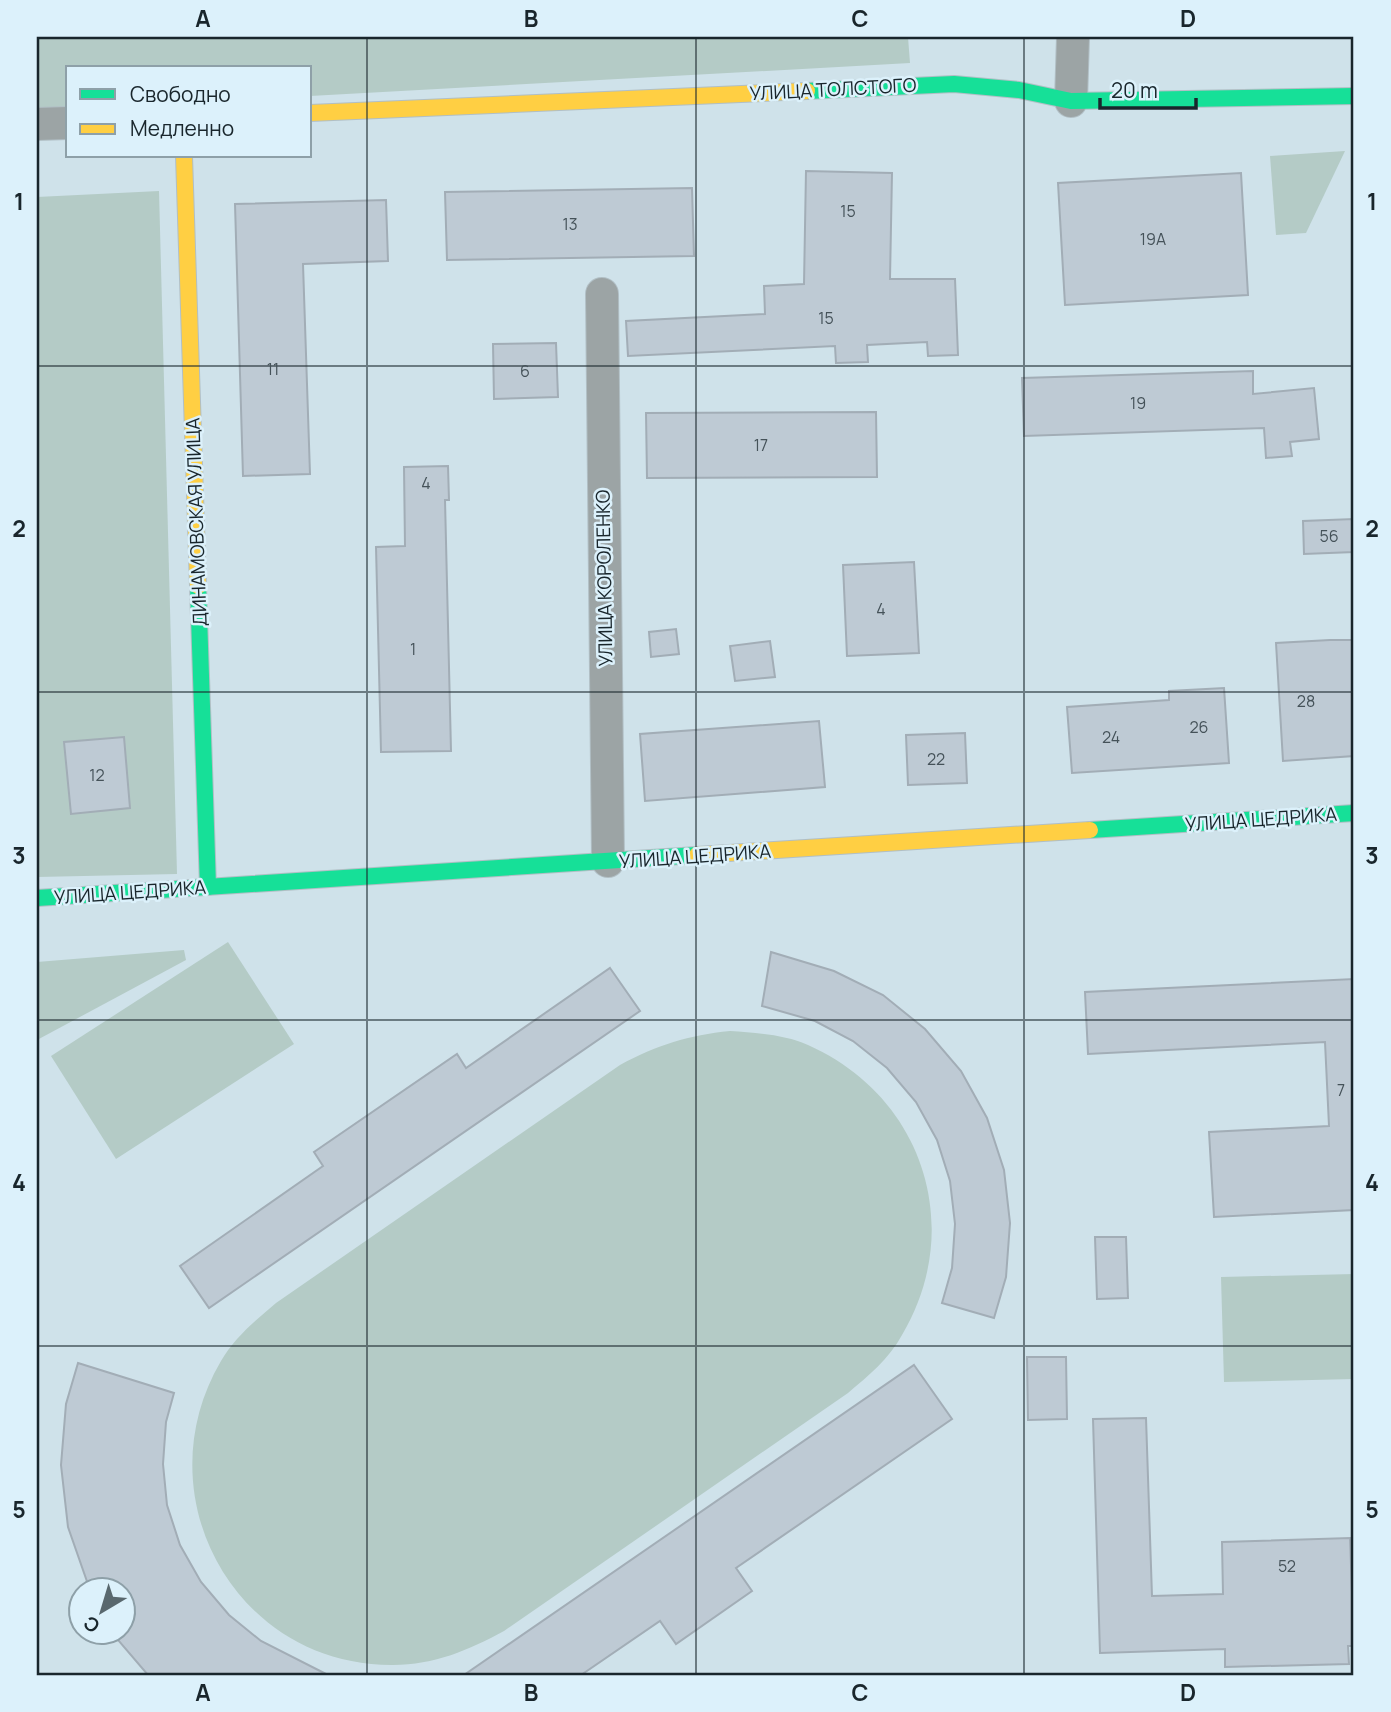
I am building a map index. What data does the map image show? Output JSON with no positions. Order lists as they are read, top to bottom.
{
  "streets": {
    "street": [
      "УЛИЦА ТОЛСТОГО",
      "ДИНАМОВСКАЯ УЛИЦА",
      "УЛИЦА КОРОЛЕНКО",
      "УЛИЦА ЦЕДРИКА"
    ]
  },
  "crossings": [
    ["ДИНАМОВСКАЯ УЛИЦА", "УЛИЦА ЦЕДРИКА"],
    ["УЛИЦА КОРОЛЕНКО", "УЛИЦА ЦЕДРИКА"]
  ],
  "house_numbers": [
    "15",
    "13",
    "19А",
    "15",
    "11",
    "6",
    "19",
    "17",
    "4",
    "56",
    "4",
    "1",
    "28",
    "26",
    "24",
    "22",
    "12",
    "7",
    "52"
  ],
  "legend": ["Свободно", "Медленно"],
  "scale_bar": "20 m",
  "north": "bottom left",
  "grid": {
    "columns": [
      "A",
      "B",
      "C",
      "D"
    ],
    "rows": [
      "1",
      "2",
      "3",
      "4",
      "5"
    ]
  }
}
